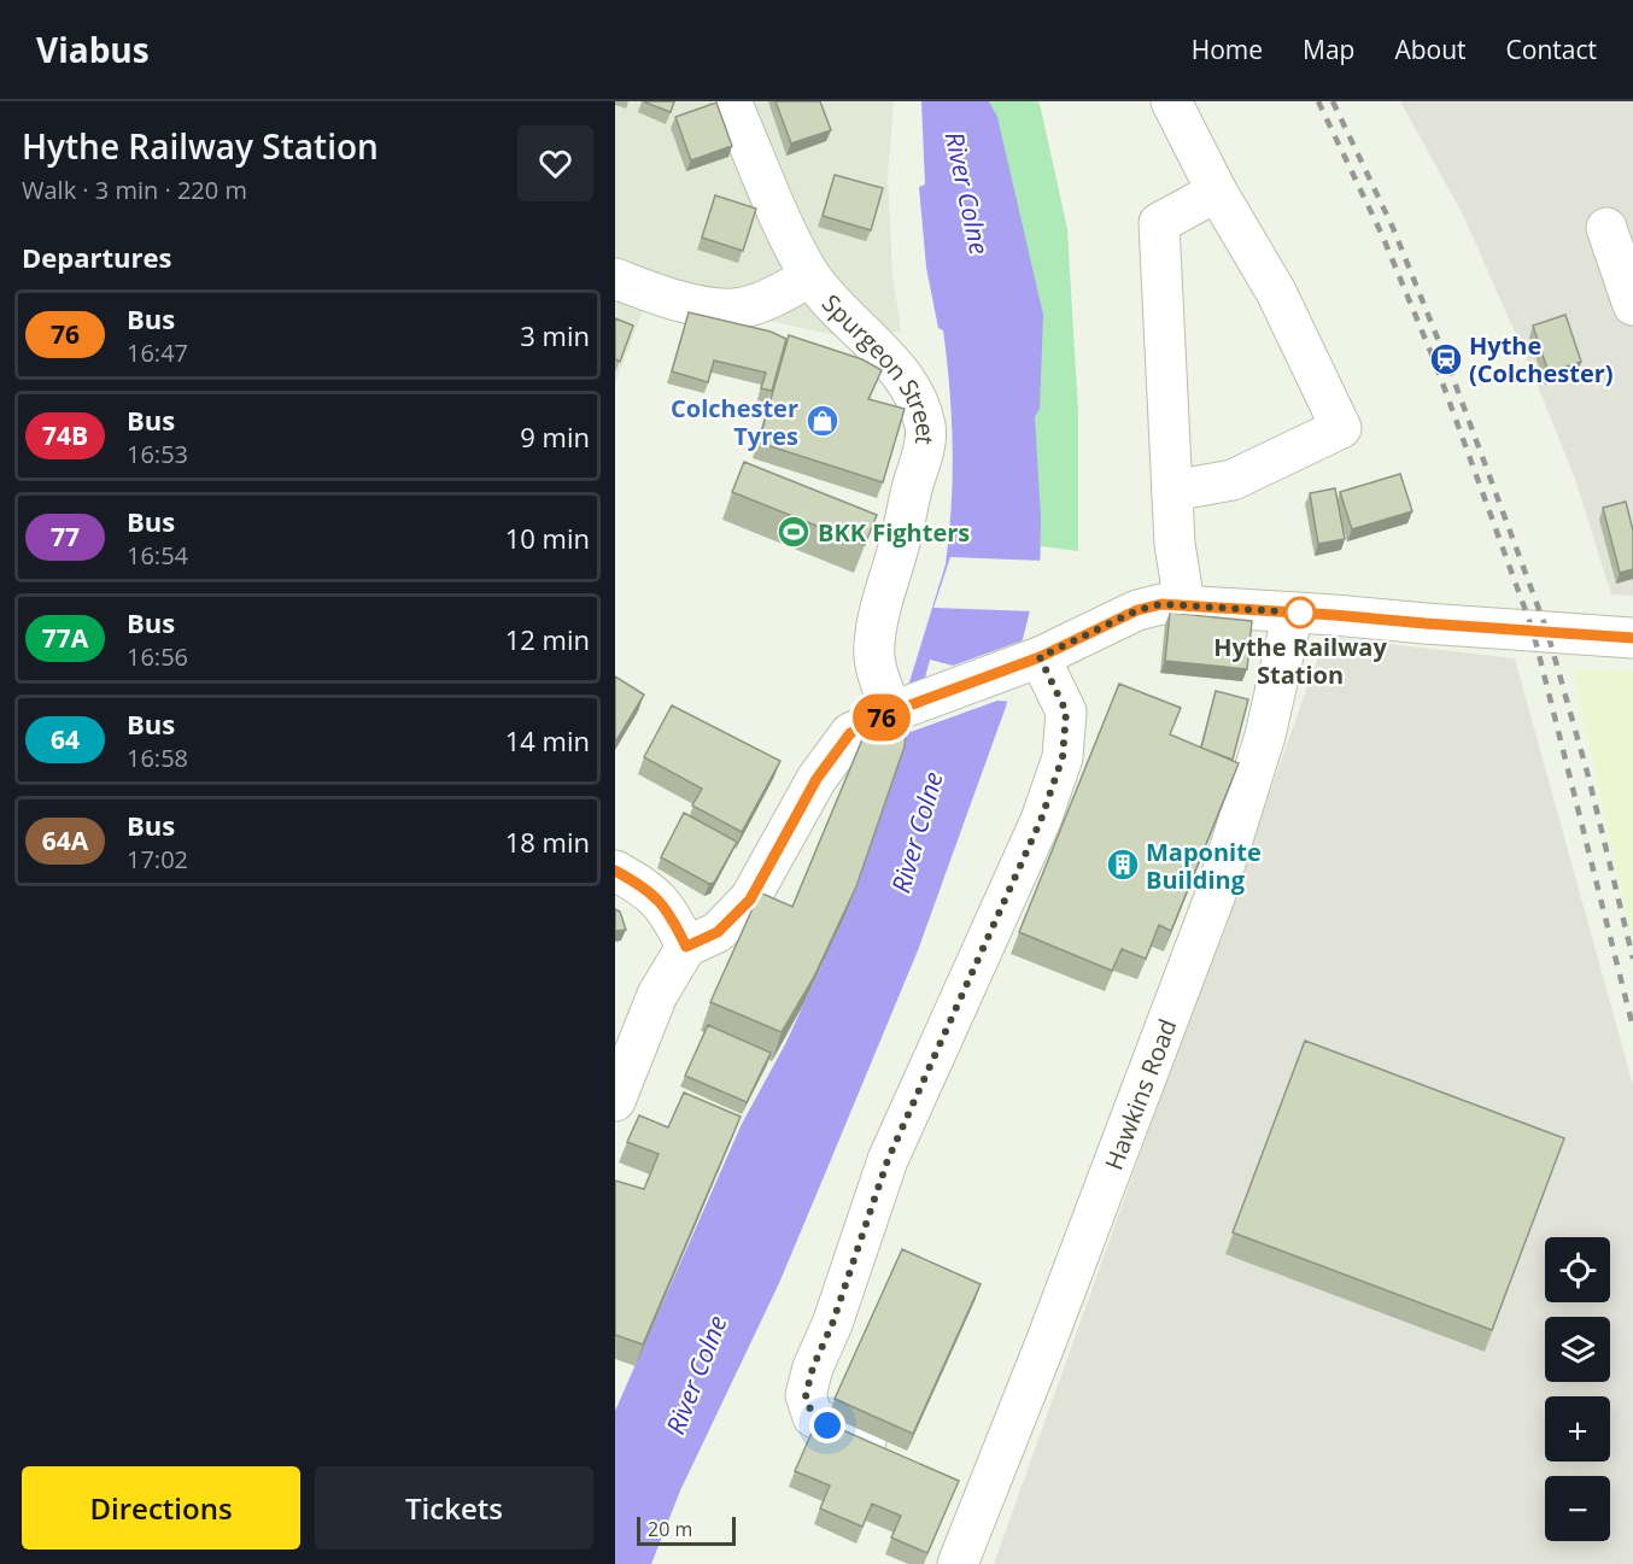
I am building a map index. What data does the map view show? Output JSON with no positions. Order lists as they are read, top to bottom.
{
  "streets": {
    "street": ["Spurgeon Street", "Hawkins Road"]
  },
  "water": ["River Colne"],
  "places": {
    "station": ["Hythe (Colchester)"],
    "shop": ["Colchester Tyres"],
    "sports": ["BKK Fighters"],
    "other": ["Hythe Railway Station"],
    "building": ["Maponite Building"]
  },
  "lines": ["bus line 76"],
  "scale_bar": "20 m",
  "page": {
    "header": "Viabus",
    "nav": [
      "Home",
      "Map",
      "About",
      "Contact"
    ],
    "heading": [
      ["Hythe Railway Station", "Walk · 3 min · 220 m"],
      "Departures"
    ],
    "on_map": "76",
    "list": [
      {
        "mark": "76",
        "name": "Bus",
        "note": "16:47",
        "value": "3 min"
      },
      {
        "mark": "74B",
        "name": "Bus",
        "note": "16:53",
        "value": "9 min"
      },
      {
        "mark": "77",
        "name": "Bus",
        "note": "16:54",
        "value": "10 min"
      },
      {
        "mark": "77A",
        "name": "Bus",
        "note": "16:56",
        "value": "12 min"
      },
      {
        "mark": "64",
        "name": "Bus",
        "note": "16:58",
        "value": "14 min"
      },
      {
        "mark": "64A",
        "name": "Bus",
        "note": "17:02",
        "value": "18 min"
      }
    ],
    "map_buttons": ["+", "−"],
    "buttons": ["Directions", "Tickets"],
    "scale": "20 m"
  }
}
